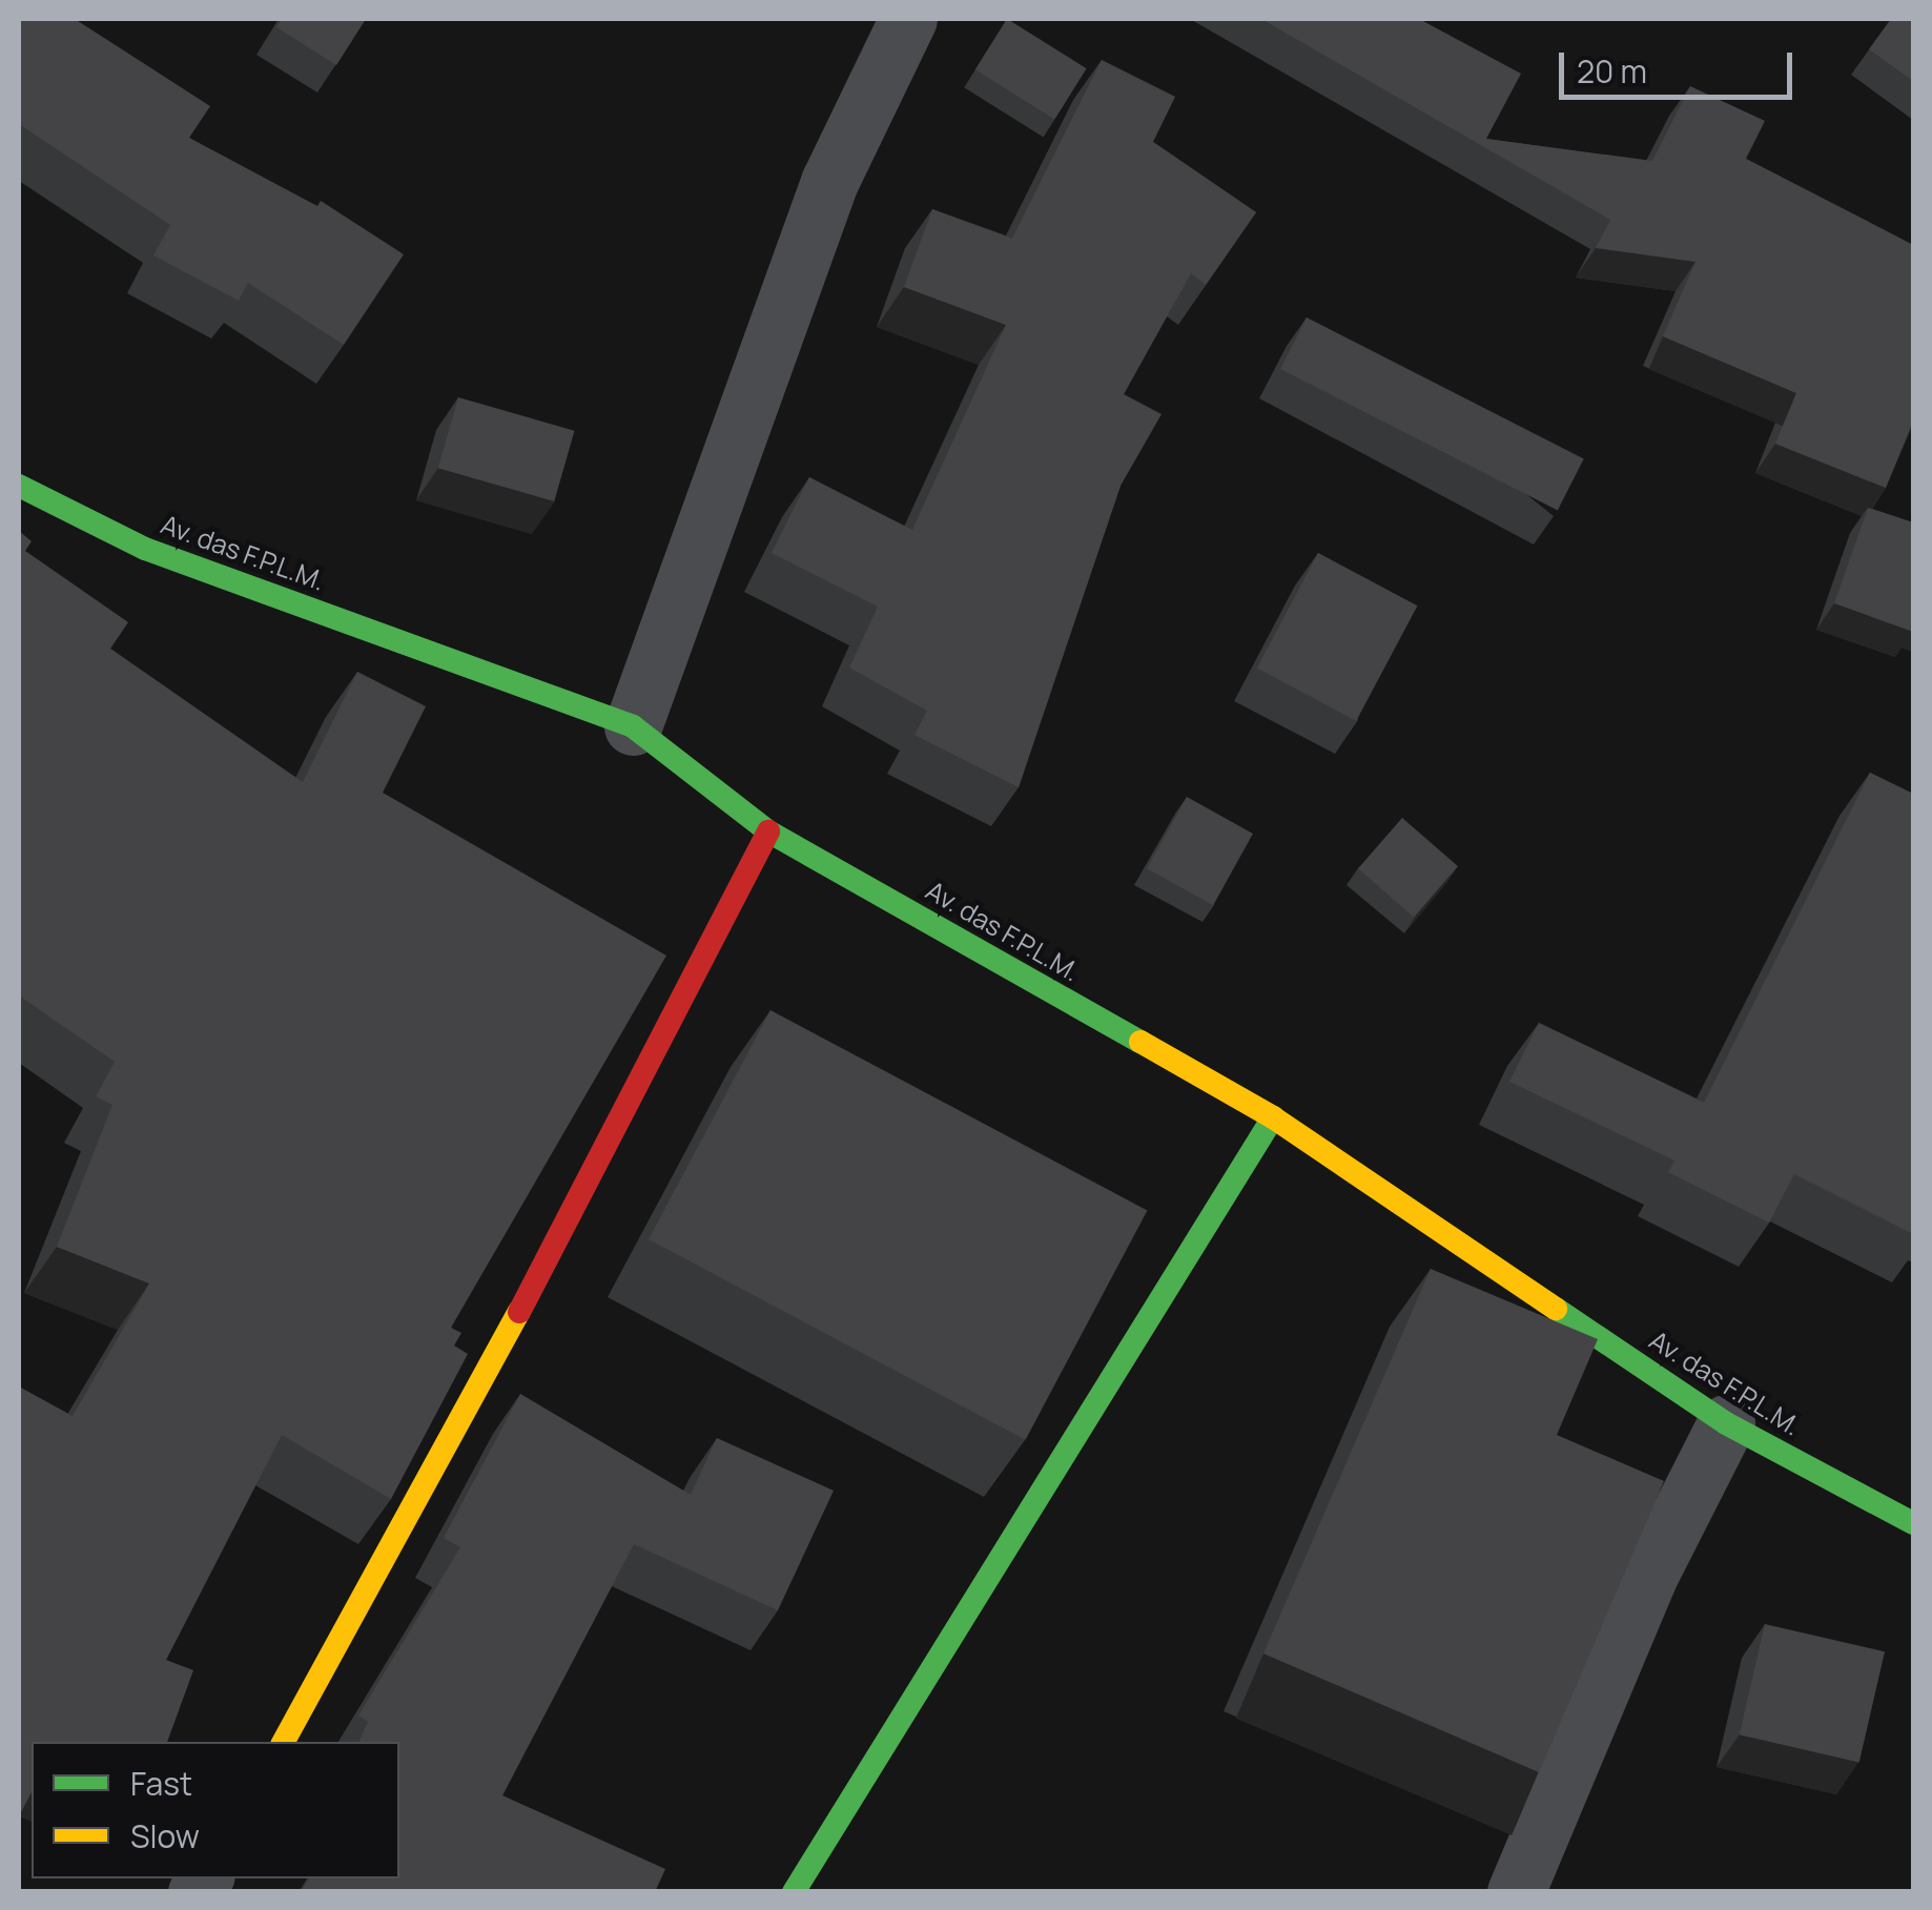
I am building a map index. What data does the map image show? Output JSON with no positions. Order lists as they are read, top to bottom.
{
  "streets": {
    "main road": ["Av. das F.P.L.M."]
  },
  "legend": ["Fast", "Slow"],
  "scale_bar": "20 m"
}
